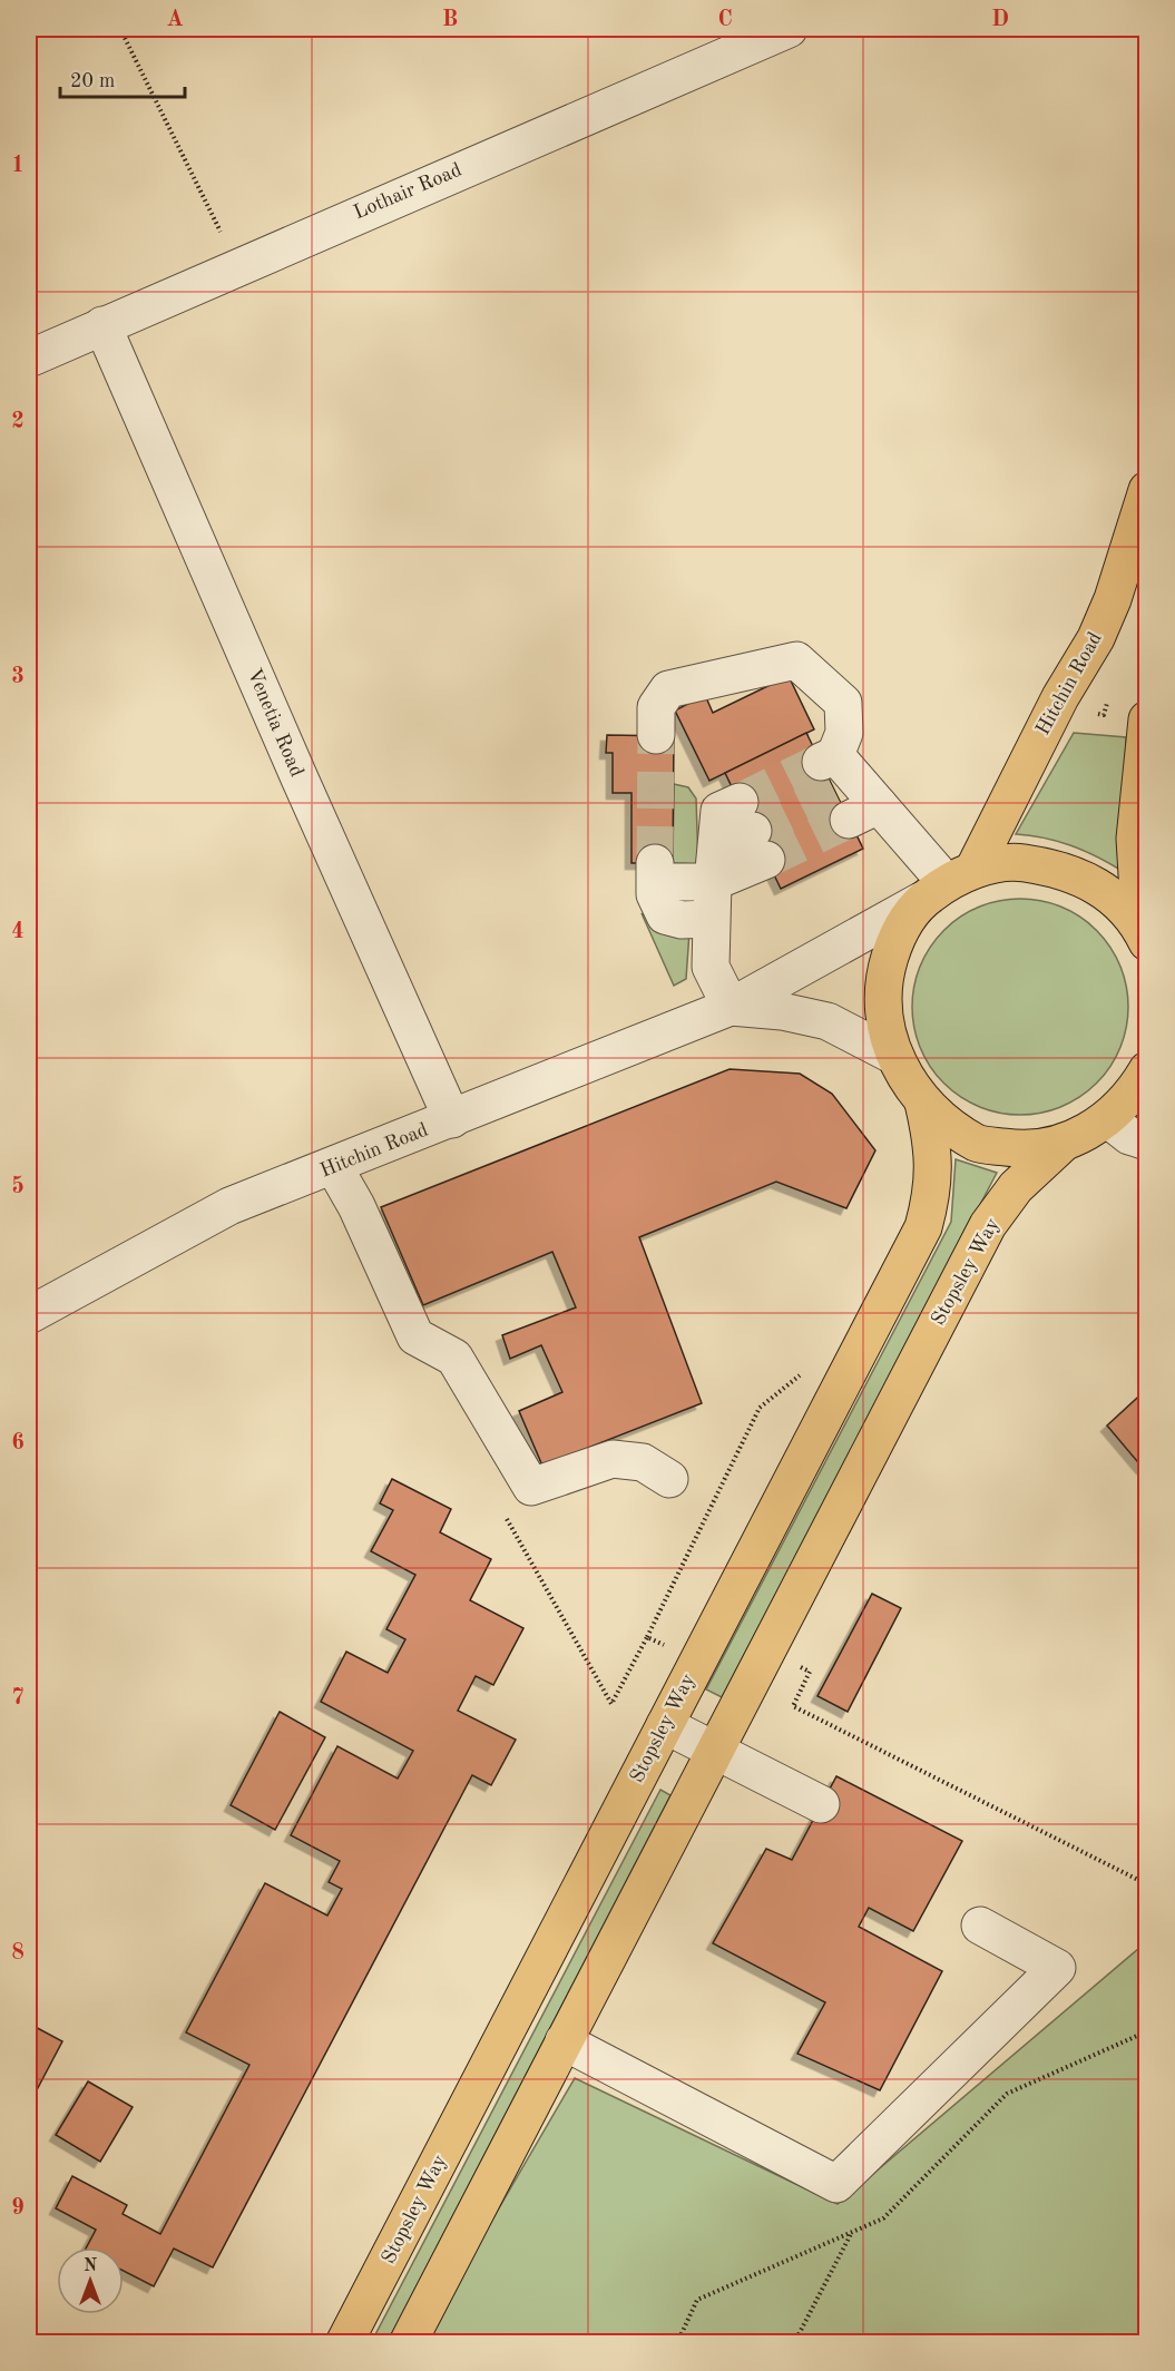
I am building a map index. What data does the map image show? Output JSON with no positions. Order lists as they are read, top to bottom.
{
  "streets": {
    "main road": ["Hitchin Road", "Stopsley Way"],
    "street": ["Lothair Road", "Venetia Road"]
  },
  "crossings": [
    ["Lothair Road", "Venetia Road"],
    ["Hitchin Road", "Venetia Road"]
  ],
  "scale_bar": "20 m",
  "north": "top",
  "grid": {
    "columns": [
      "A",
      "B",
      "C",
      "D"
    ],
    "rows": [
      "1",
      "2",
      "3",
      "4",
      "5",
      "6",
      "7",
      "8",
      "9"
    ]
  }
}
